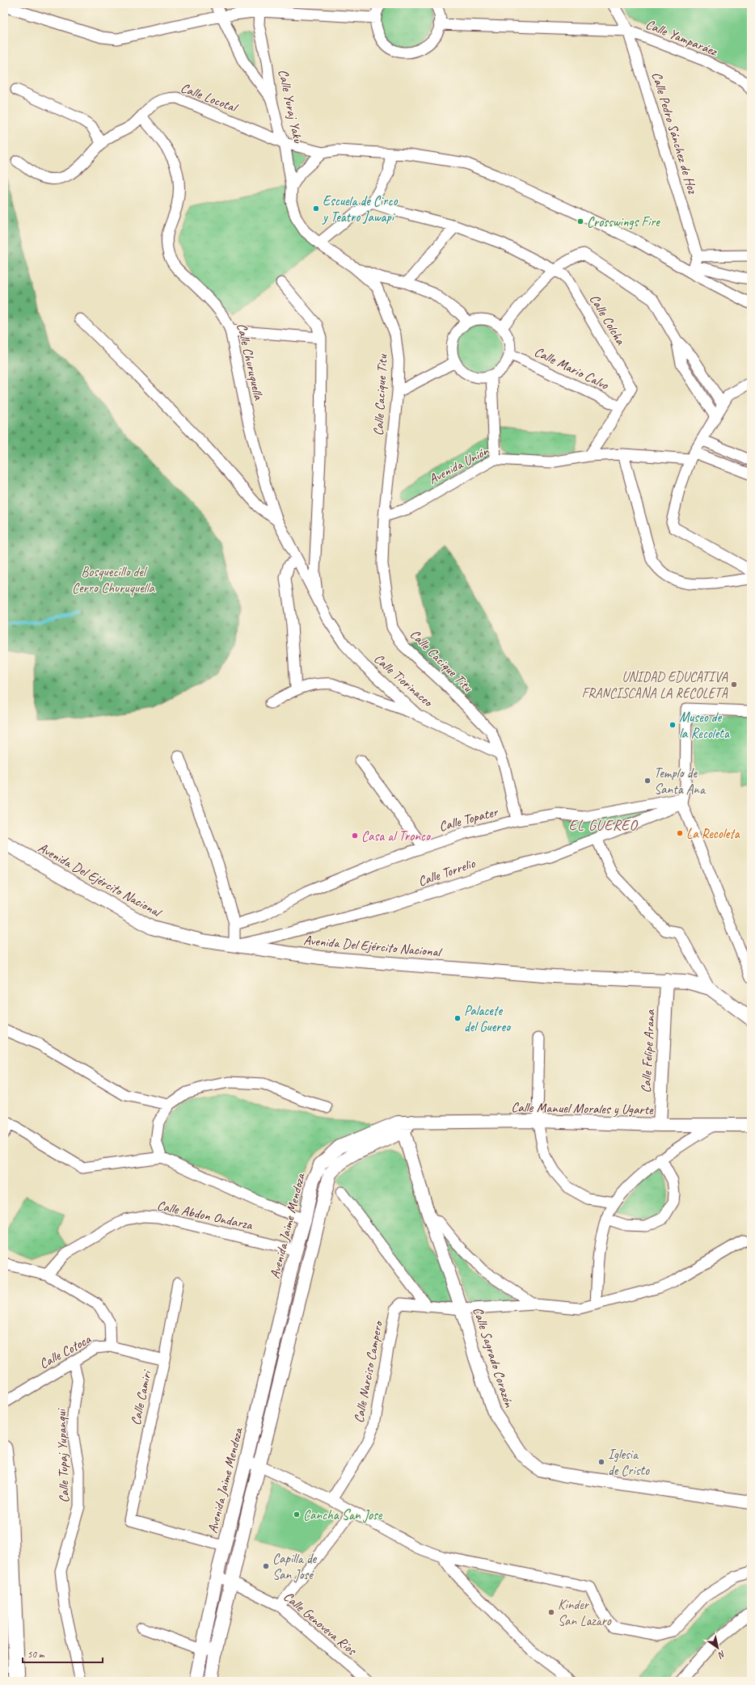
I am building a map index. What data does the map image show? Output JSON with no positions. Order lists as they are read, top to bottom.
{
  "streets": {
    "main road": [
      "Avenida Del Ejército Nacional",
      "Calle Felipe Arana",
      "Calle Manuel Morales y Ugarte",
      "Avenida Jaime Mendoza",
      "Calle Sagrado Corazón"
    ],
    "street": [
      "Calle Yamparáez",
      "Calle Locotal",
      "Calle Yuraj Yaku",
      "Calle Pedro Sánchez de Hoz",
      "Calle Colcha",
      "Calle Churuquella",
      "Calle Mario Calvo",
      "Calle Cacique Titu",
      "Avenida Unión",
      "Calle Tiorinaceo",
      "Calle Topater",
      "Calle Torrelio",
      "Calle Abdon Ondarza",
      "Calle Cotoca",
      "Calle Narciso Campero",
      "Calle Camiri",
      "Calle Tupaj Yupanqui",
      "Calle Genoveva Ríos"
    ]
  },
  "crossings": [
    ["Calle Yamparáez", "Calle Pedro Sánchez de Hoz"],
    ["Calle Locotal", "Calle Yuraj Yaku"],
    ["Calle Locotal", "Calle Churuquella"],
    ["Calle Yuraj Yaku", "Calle Cacique Titu"],
    ["Calle Colcha", "Calle Mario Calvo"],
    ["Calle Churuquella", "Calle Tiorinaceo"],
    ["Calle Cacique Titu", "Avenida Unión"],
    ["Calle Cacique Titu", "Calle Tiorinaceo"],
    ["Calle Cacique Titu", "Calle Topater"],
    ["Calle Topater", "Calle Torrelio"],
    ["Calle Torrelio", "Avenida Del Ejército Nacional"],
    ["Avenida Del Ejército Nacional", "Calle Felipe Arana"],
    ["Calle Felipe Arana", "Calle Manuel Morales y Ugarte"],
    ["Calle Manuel Morales y Ugarte", "Avenida Jaime Mendoza"],
    ["Calle Abdon Ondarza", "Avenida Jaime Mendoza"],
    ["Avenida Jaime Mendoza", "Calle Sagrado Corazón"],
    ["Avenida Jaime Mendoza", "Calle Camiri"],
    ["Avenida Jaime Mendoza", "Calle Genoveva Ríos"],
    ["Calle Cotoca", "Calle Camiri"],
    ["Calle Cotoca", "Calle Tupaj Yupanqui"],
    ["Calle Sagrado Corazón", "Calle Narciso Campero"]
  ],
  "districts": ["EL GUEREO"],
  "parks": ["Bosquecillo del Cerro Churuquella"],
  "places": [
    "Escuela de Circo y Teatro Jawapi",
    "Crosswings Fire",
    "UNIDAD EDUCATIVA FRANCISCANA LA RECOLETA",
    "Museo de la Recoleta",
    "Templo de Santa Ana",
    "La Recoleta",
    "Casa al Tronco",
    "Palacete del Guereo",
    "Iglesia de Cristo",
    "Cancha San Jose",
    "Capilla de San José",
    "Kinder San Lazaro"
  ],
  "scale_bar": "50 m",
  "north": "bottom right"
}
